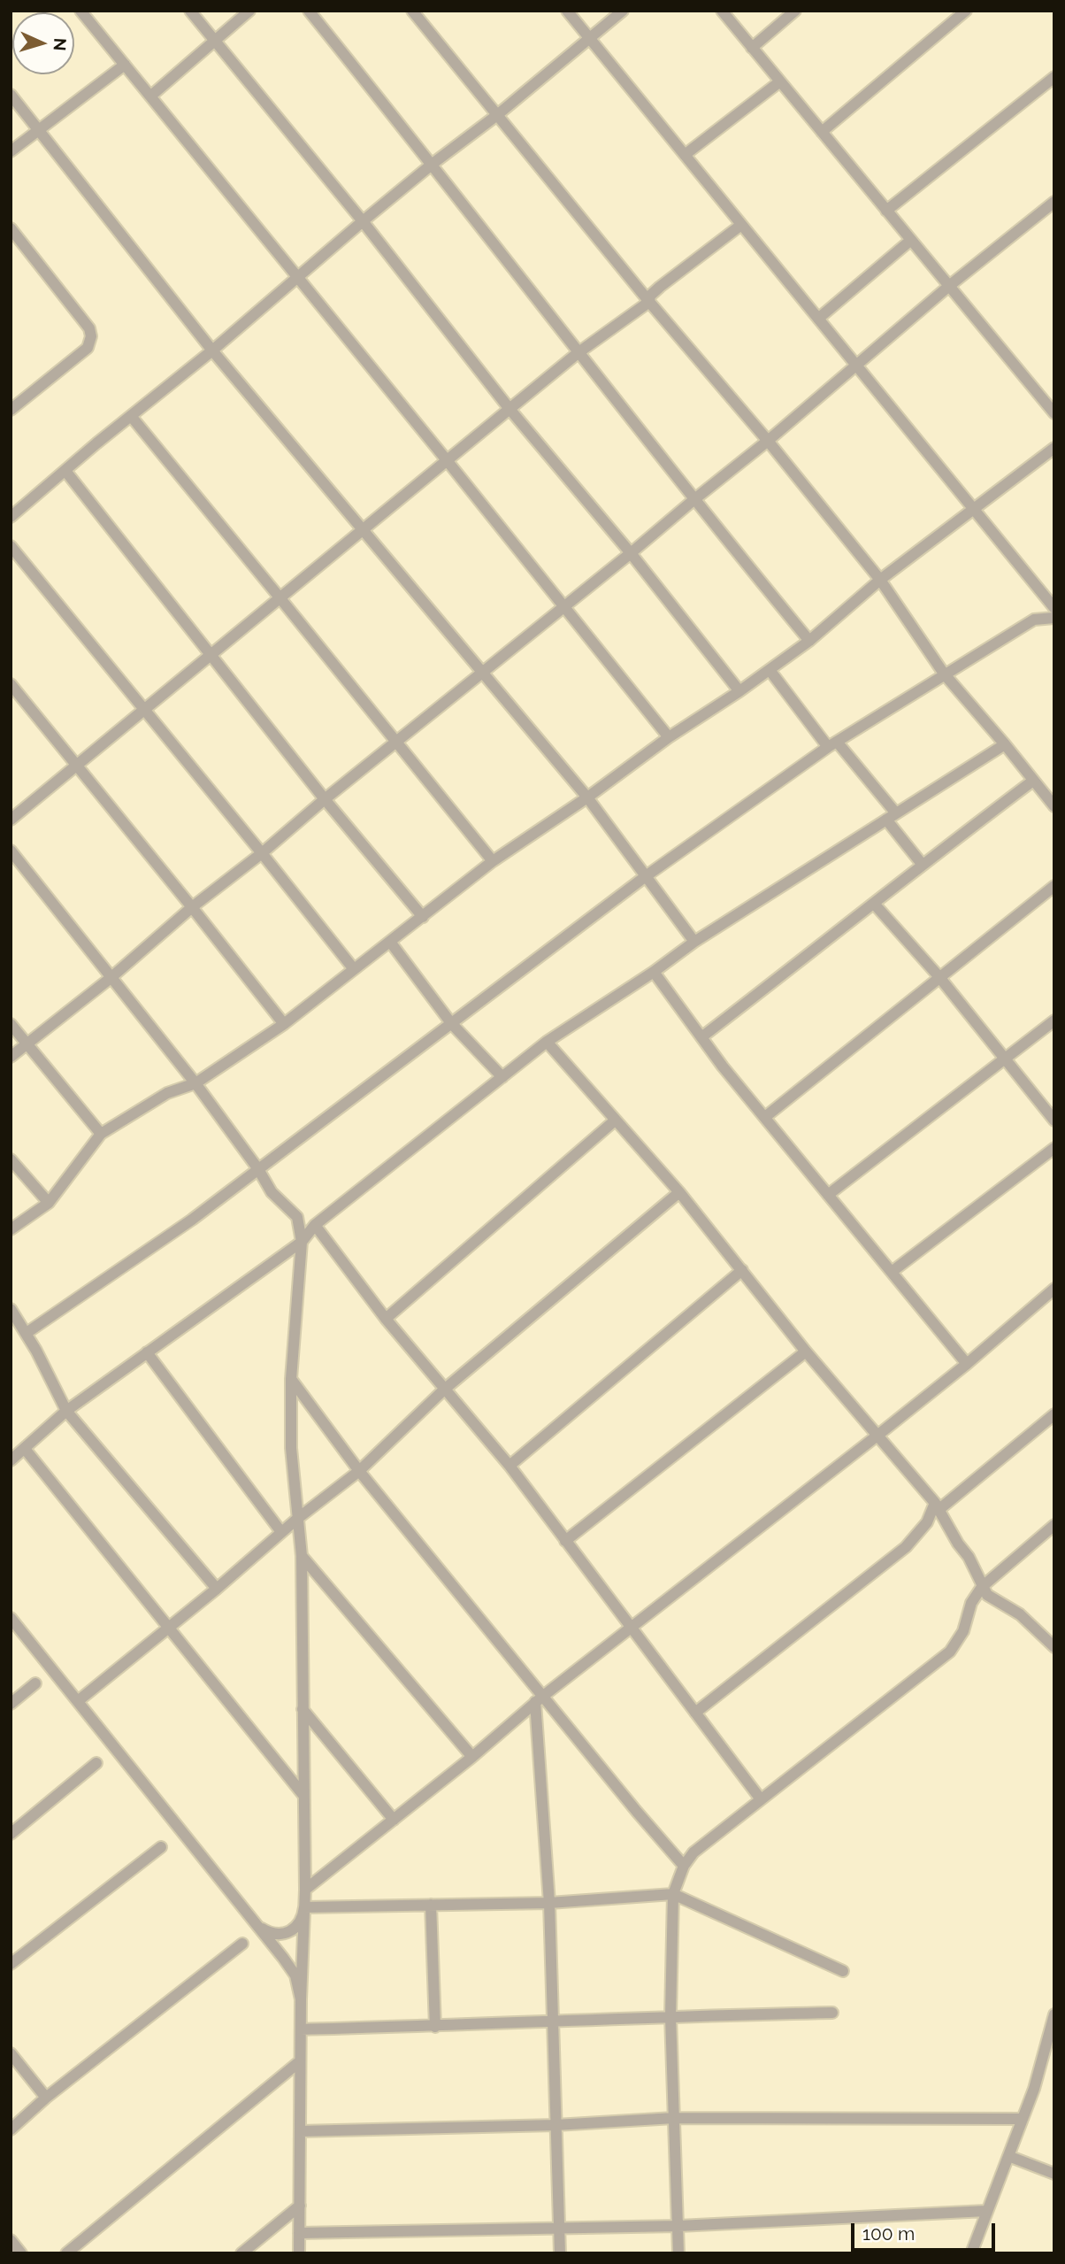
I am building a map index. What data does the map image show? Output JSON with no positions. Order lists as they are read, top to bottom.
{
  "scale_bar": "100 m",
  "north": "right"
}
